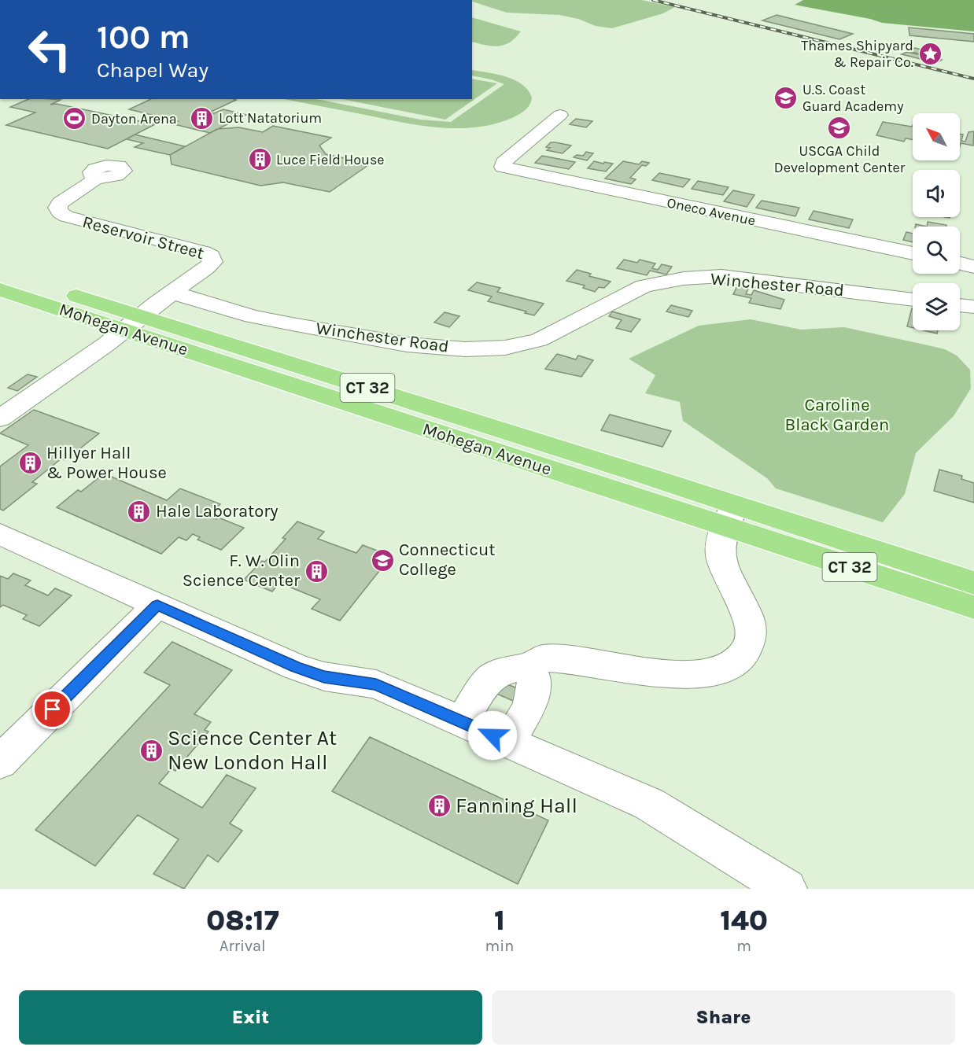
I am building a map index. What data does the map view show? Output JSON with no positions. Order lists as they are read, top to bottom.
{
  "streets": {
    "highway": ["Mohegan Avenue", "CT 32"],
    "street": ["Oneco Avenue", "Reservoir Street", "Winchester Road"]
  },
  "crossings": [
    ["Reservoir Street", "Winchester Road"],
    ["Reservoir Street", "Mohegan Avenue"]
  ],
  "parks": ["Caroline Black Garden"],
  "places": {
    "place": ["Thames Shipyard & Repair Co."],
    "school or university": ["U.S. Coast Guard Academy", "USCGA Child Development Center", "Connecticut College"],
    "building": [
      "Lott Natatorium",
      "Luce Field House",
      "Hillyer Hall & Power House",
      "Hale Laboratory",
      "F. W. Olin Science Center",
      "Science Center At New London Hall",
      "Fanning Hall"
    ],
    "sports": ["Dayton Arena"]
  },
  "north": "top left",
  "page": {
    "turn": ["100 m", "Chapel Way"],
    "eta": [
      "08:17",
      "Arrival",
      "1",
      "min",
      "140",
      "m"
    ],
    "buttons": ["Exit", "Share"]
  }
}
